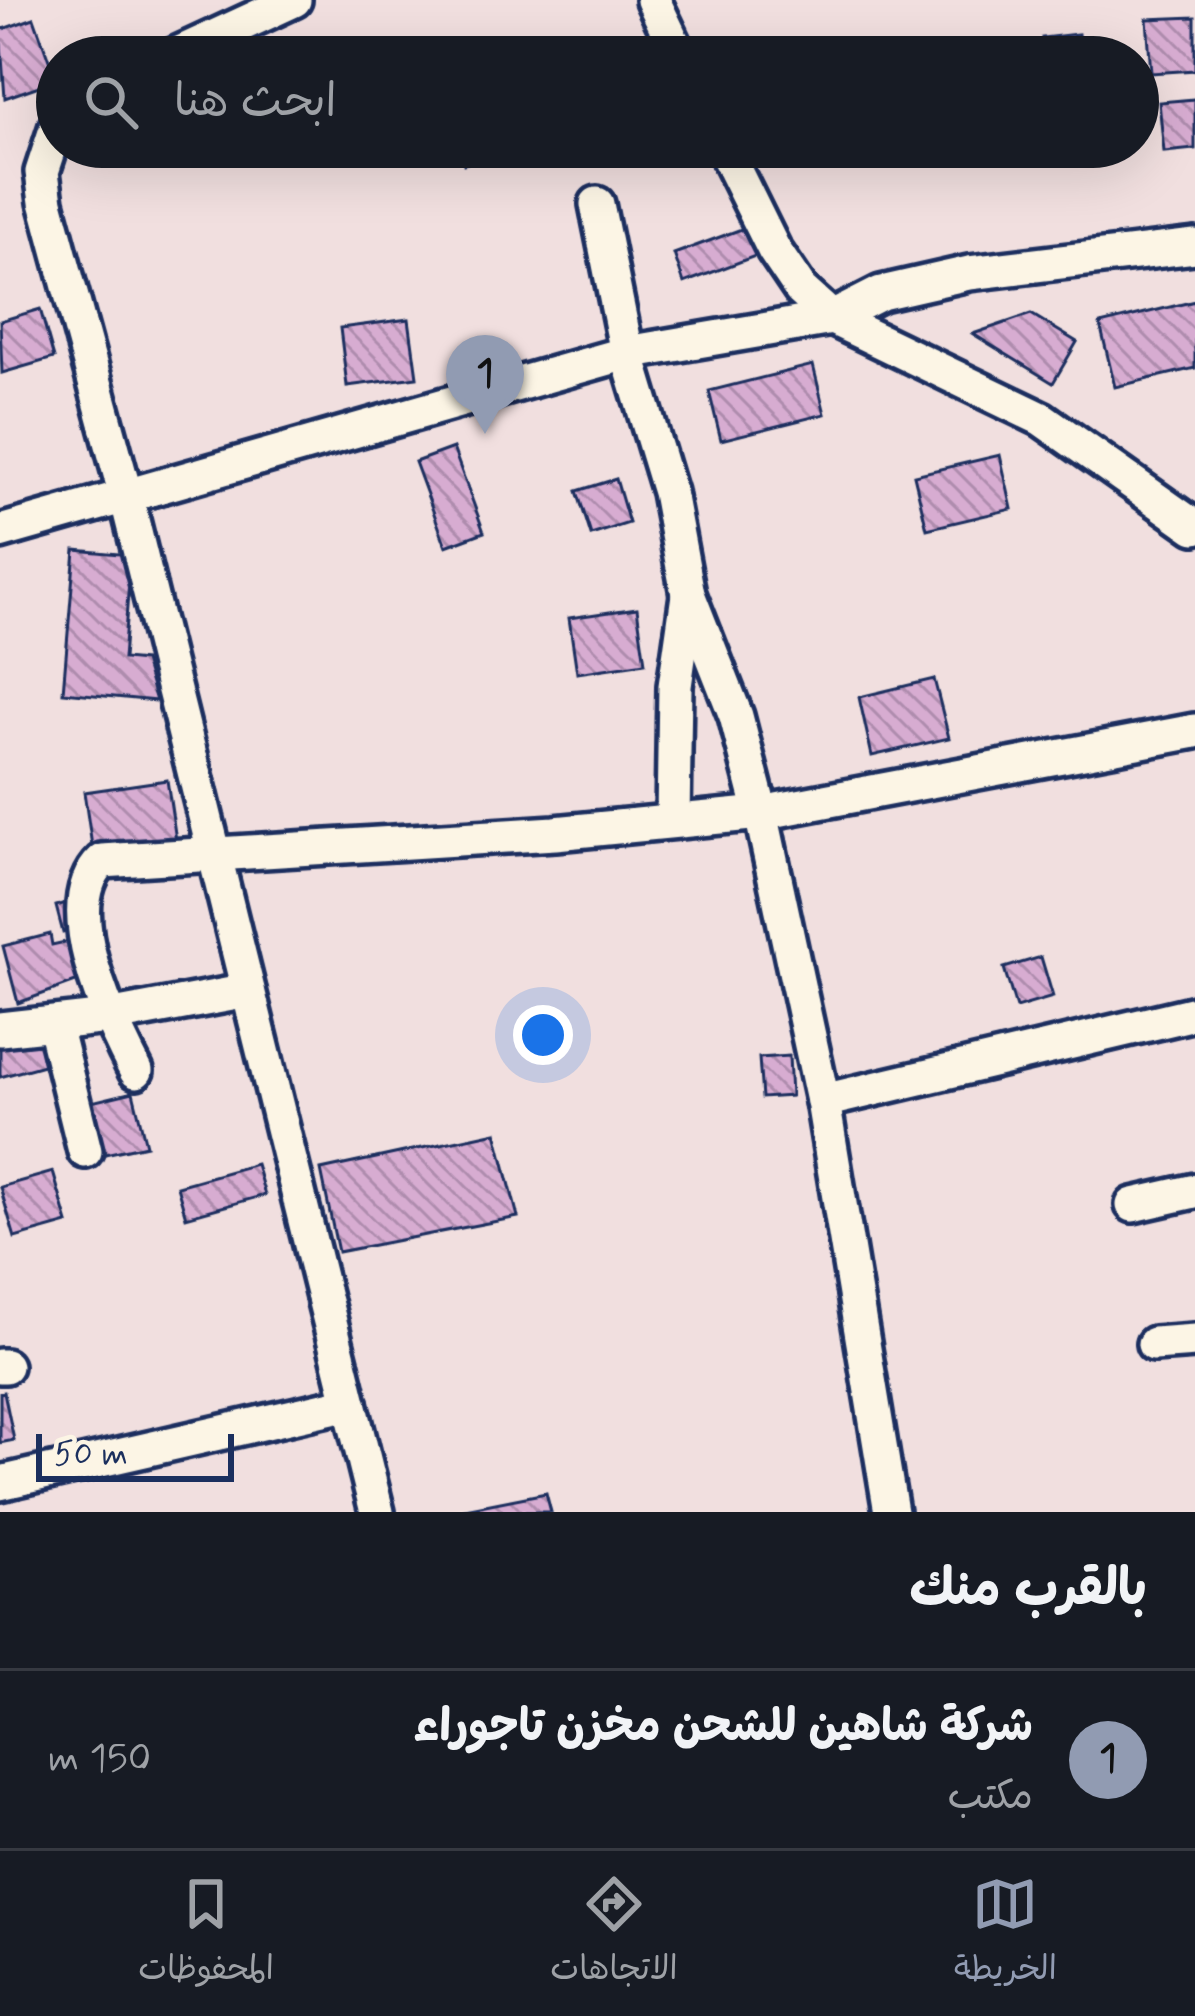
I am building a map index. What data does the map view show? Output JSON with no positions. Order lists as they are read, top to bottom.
{
  "scale_bar": "50 m",
  "page": {
    "search": "ابحث هنا",
    "pins": "1",
    "scale": "50 m",
    "heading": "بالقرب منك",
    "list": [
      {
        "mark": "1",
        "name": "شركة شاهين للشحن مخزن تاجوراء",
        "note": "مكتب",
        "value": "150 m"
      }
    ],
    "nav": ["الخريطة", "الاتجاهات", "المحفوظات"]
  }
}
